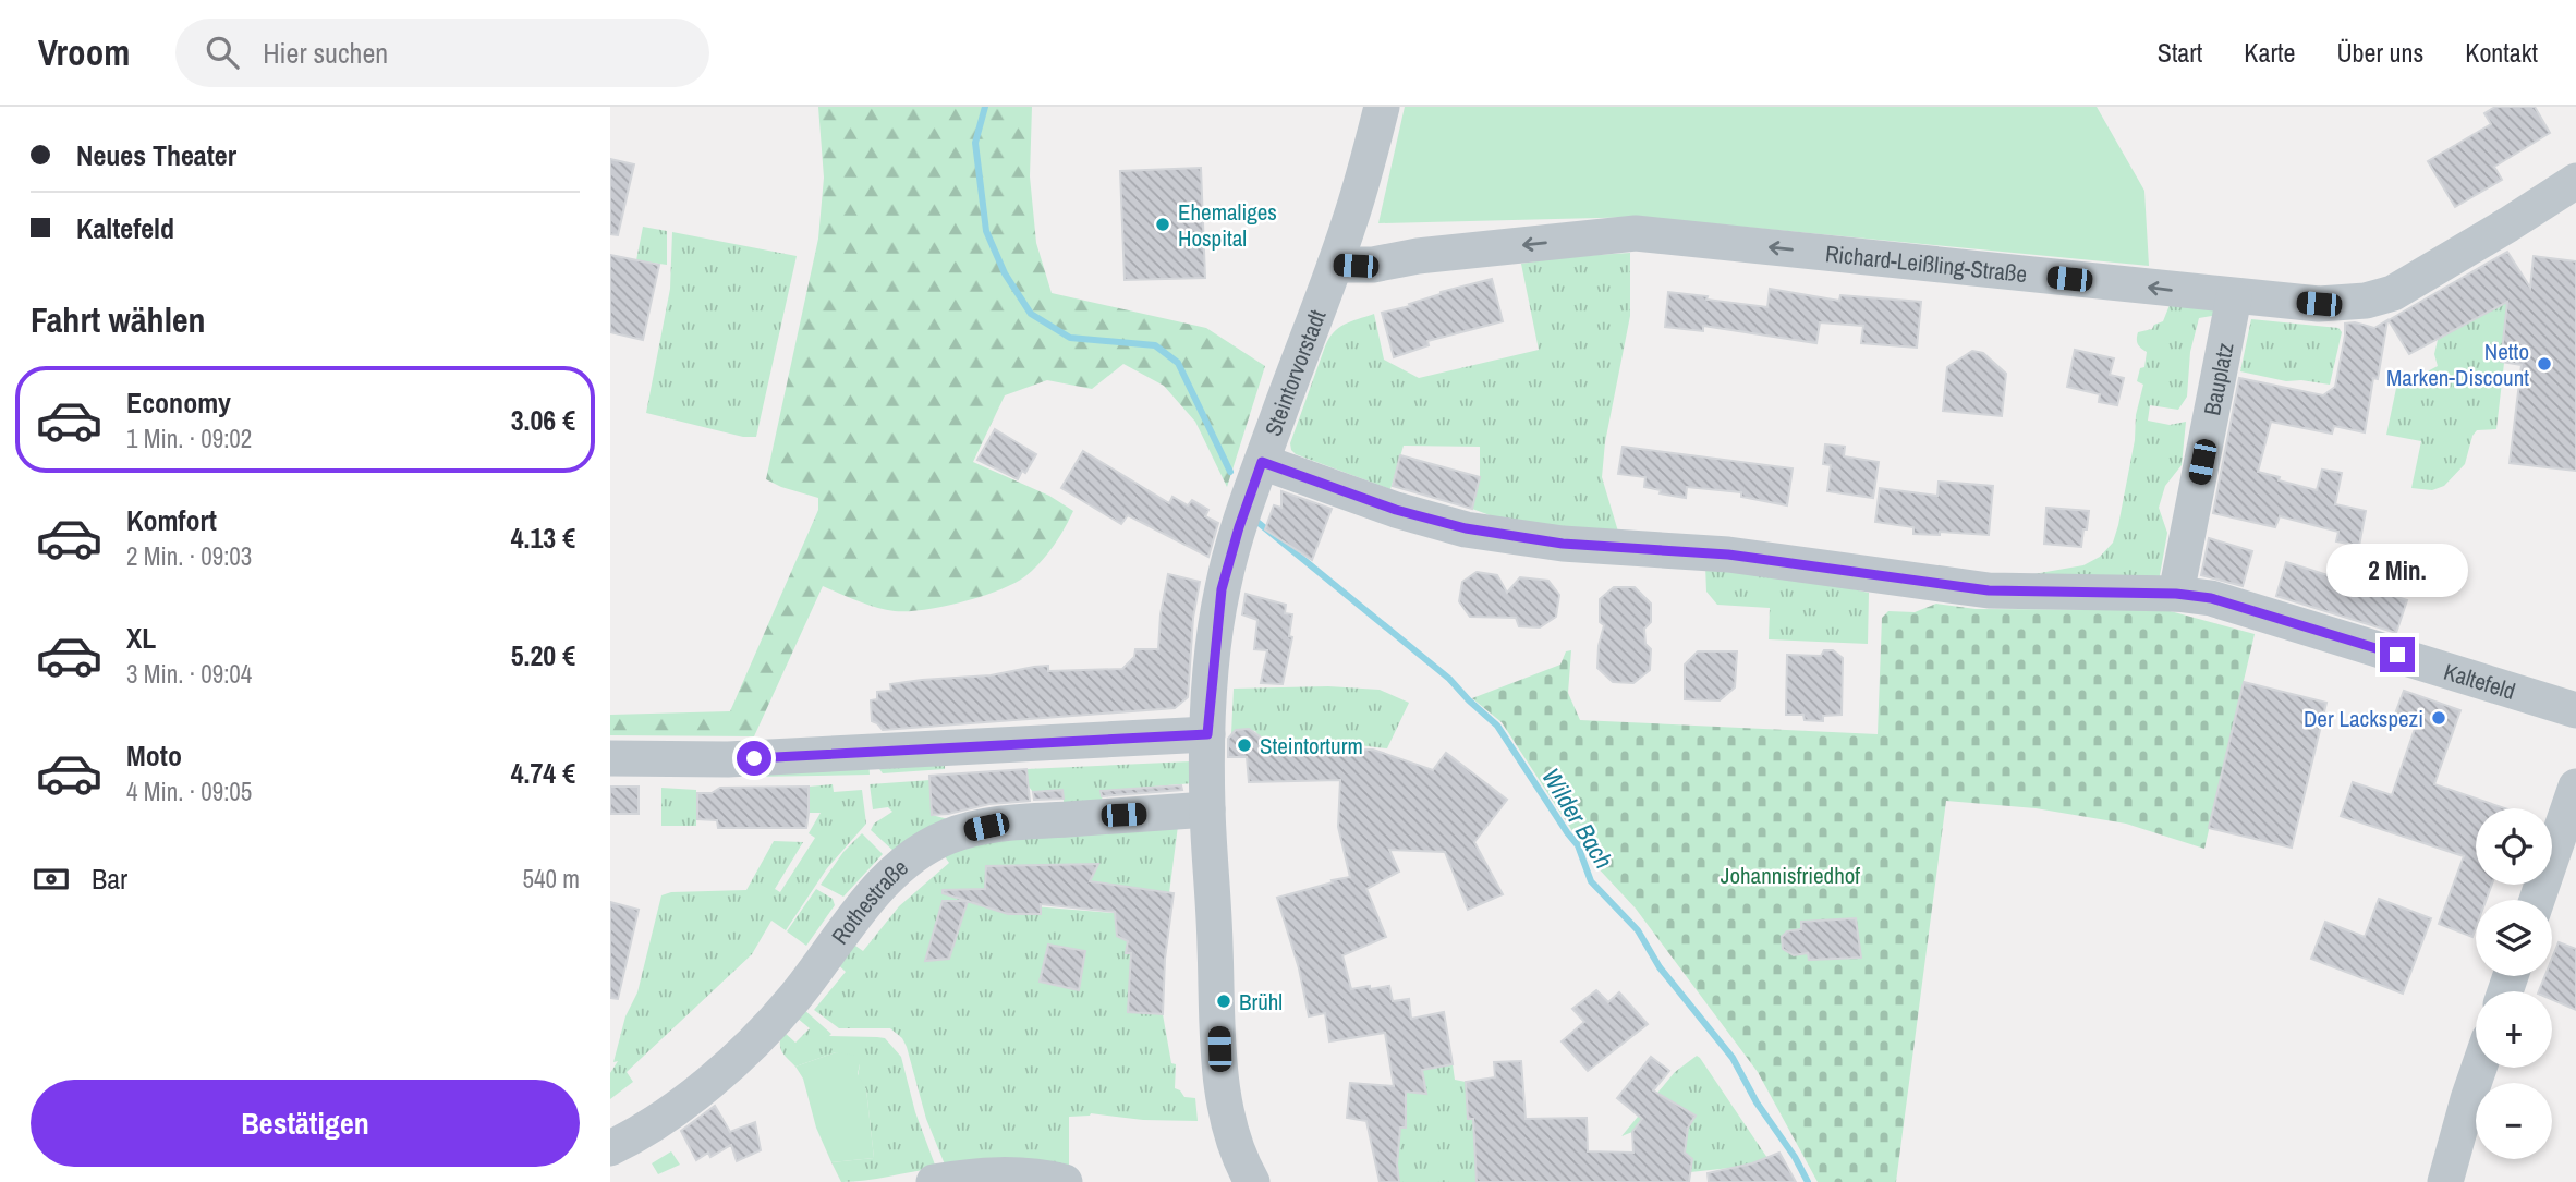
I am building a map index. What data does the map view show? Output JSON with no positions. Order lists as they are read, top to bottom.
{
  "streets": {
    "street": [
      "Richard-Leißling-Straße",
      "Steintorvorstadt",
      "Bauplatz",
      "Kaltefeld",
      "Rothestraße"
    ]
  },
  "crossings": [
    ["Richard-Leißling-Straße", "Steintorvorstadt"],
    ["Richard-Leißling-Straße", "Bauplatz"],
    ["Steintorvorstadt", "Kaltefeld"],
    ["Bauplatz", "Kaltefeld"]
  ],
  "one_way": ["Richard-Leißling-Straße"],
  "water": ["Wilder Bach"],
  "parks": ["Johannisfriedhof"],
  "places": [
    "Ehemaliges Hospital",
    "Netto Marken-Discount",
    "Der Lackspezi",
    "Steintorturm",
    "Brühl"
  ],
  "page": {
    "header": "Vroom",
    "search": "Hier suchen",
    "nav": [
      "Start",
      "Karte",
      "Über uns",
      "Kontakt"
    ],
    "banner": ["Neues Theater", "Kaltefeld"],
    "heading": "Fahrt wählen",
    "list": [
      {
        "name": "Economy",
        "note": "1 Min. · 09:02",
        "value": "3.06 €"
      },
      {
        "name": "Komfort",
        "note": "2 Min. · 09:03",
        "value": "4.13 €"
      },
      {
        "name": "XL",
        "note": "3 Min. · 09:04",
        "value": "5.20 €"
      },
      {
        "name": "Moto",
        "note": "4 Min. · 09:05",
        "value": "4.74 €"
      }
    ],
    "bubble": "2 Min.",
    "map_buttons": ["+", "−"],
    "pay": ["Bar", "540 m"],
    "buttons": "Bestätigen"
  }
}
